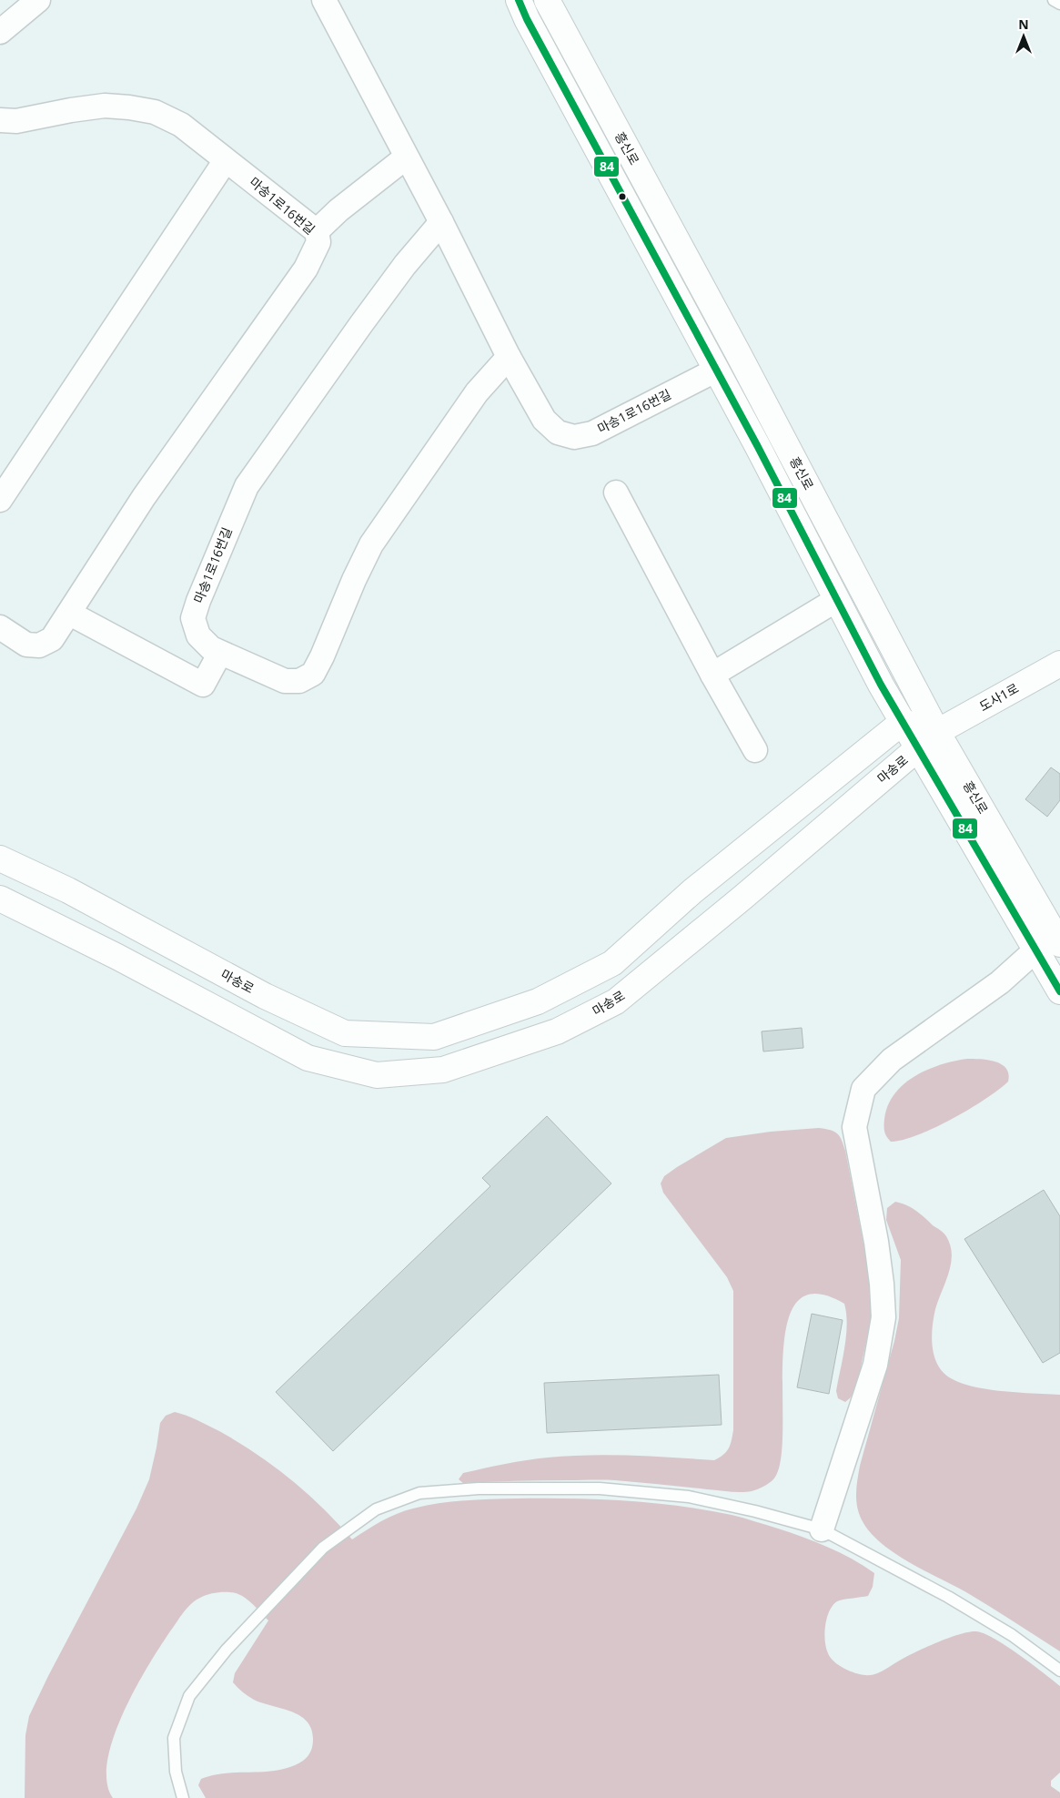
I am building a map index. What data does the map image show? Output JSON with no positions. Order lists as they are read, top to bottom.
{
  "streets": {
    "street": [
      "흥신로",
      "마송1로16번길",
      "도사1로",
      "마송로"
    ]
  },
  "crossings": [
    ["흥신로", "마송1로16번길"],
    ["흥신로", "도사1로"],
    ["흥신로", "마송로"],
    ["도사1로", "마송로"]
  ],
  "lines": ["transit line 84"],
  "north": "top"
}
